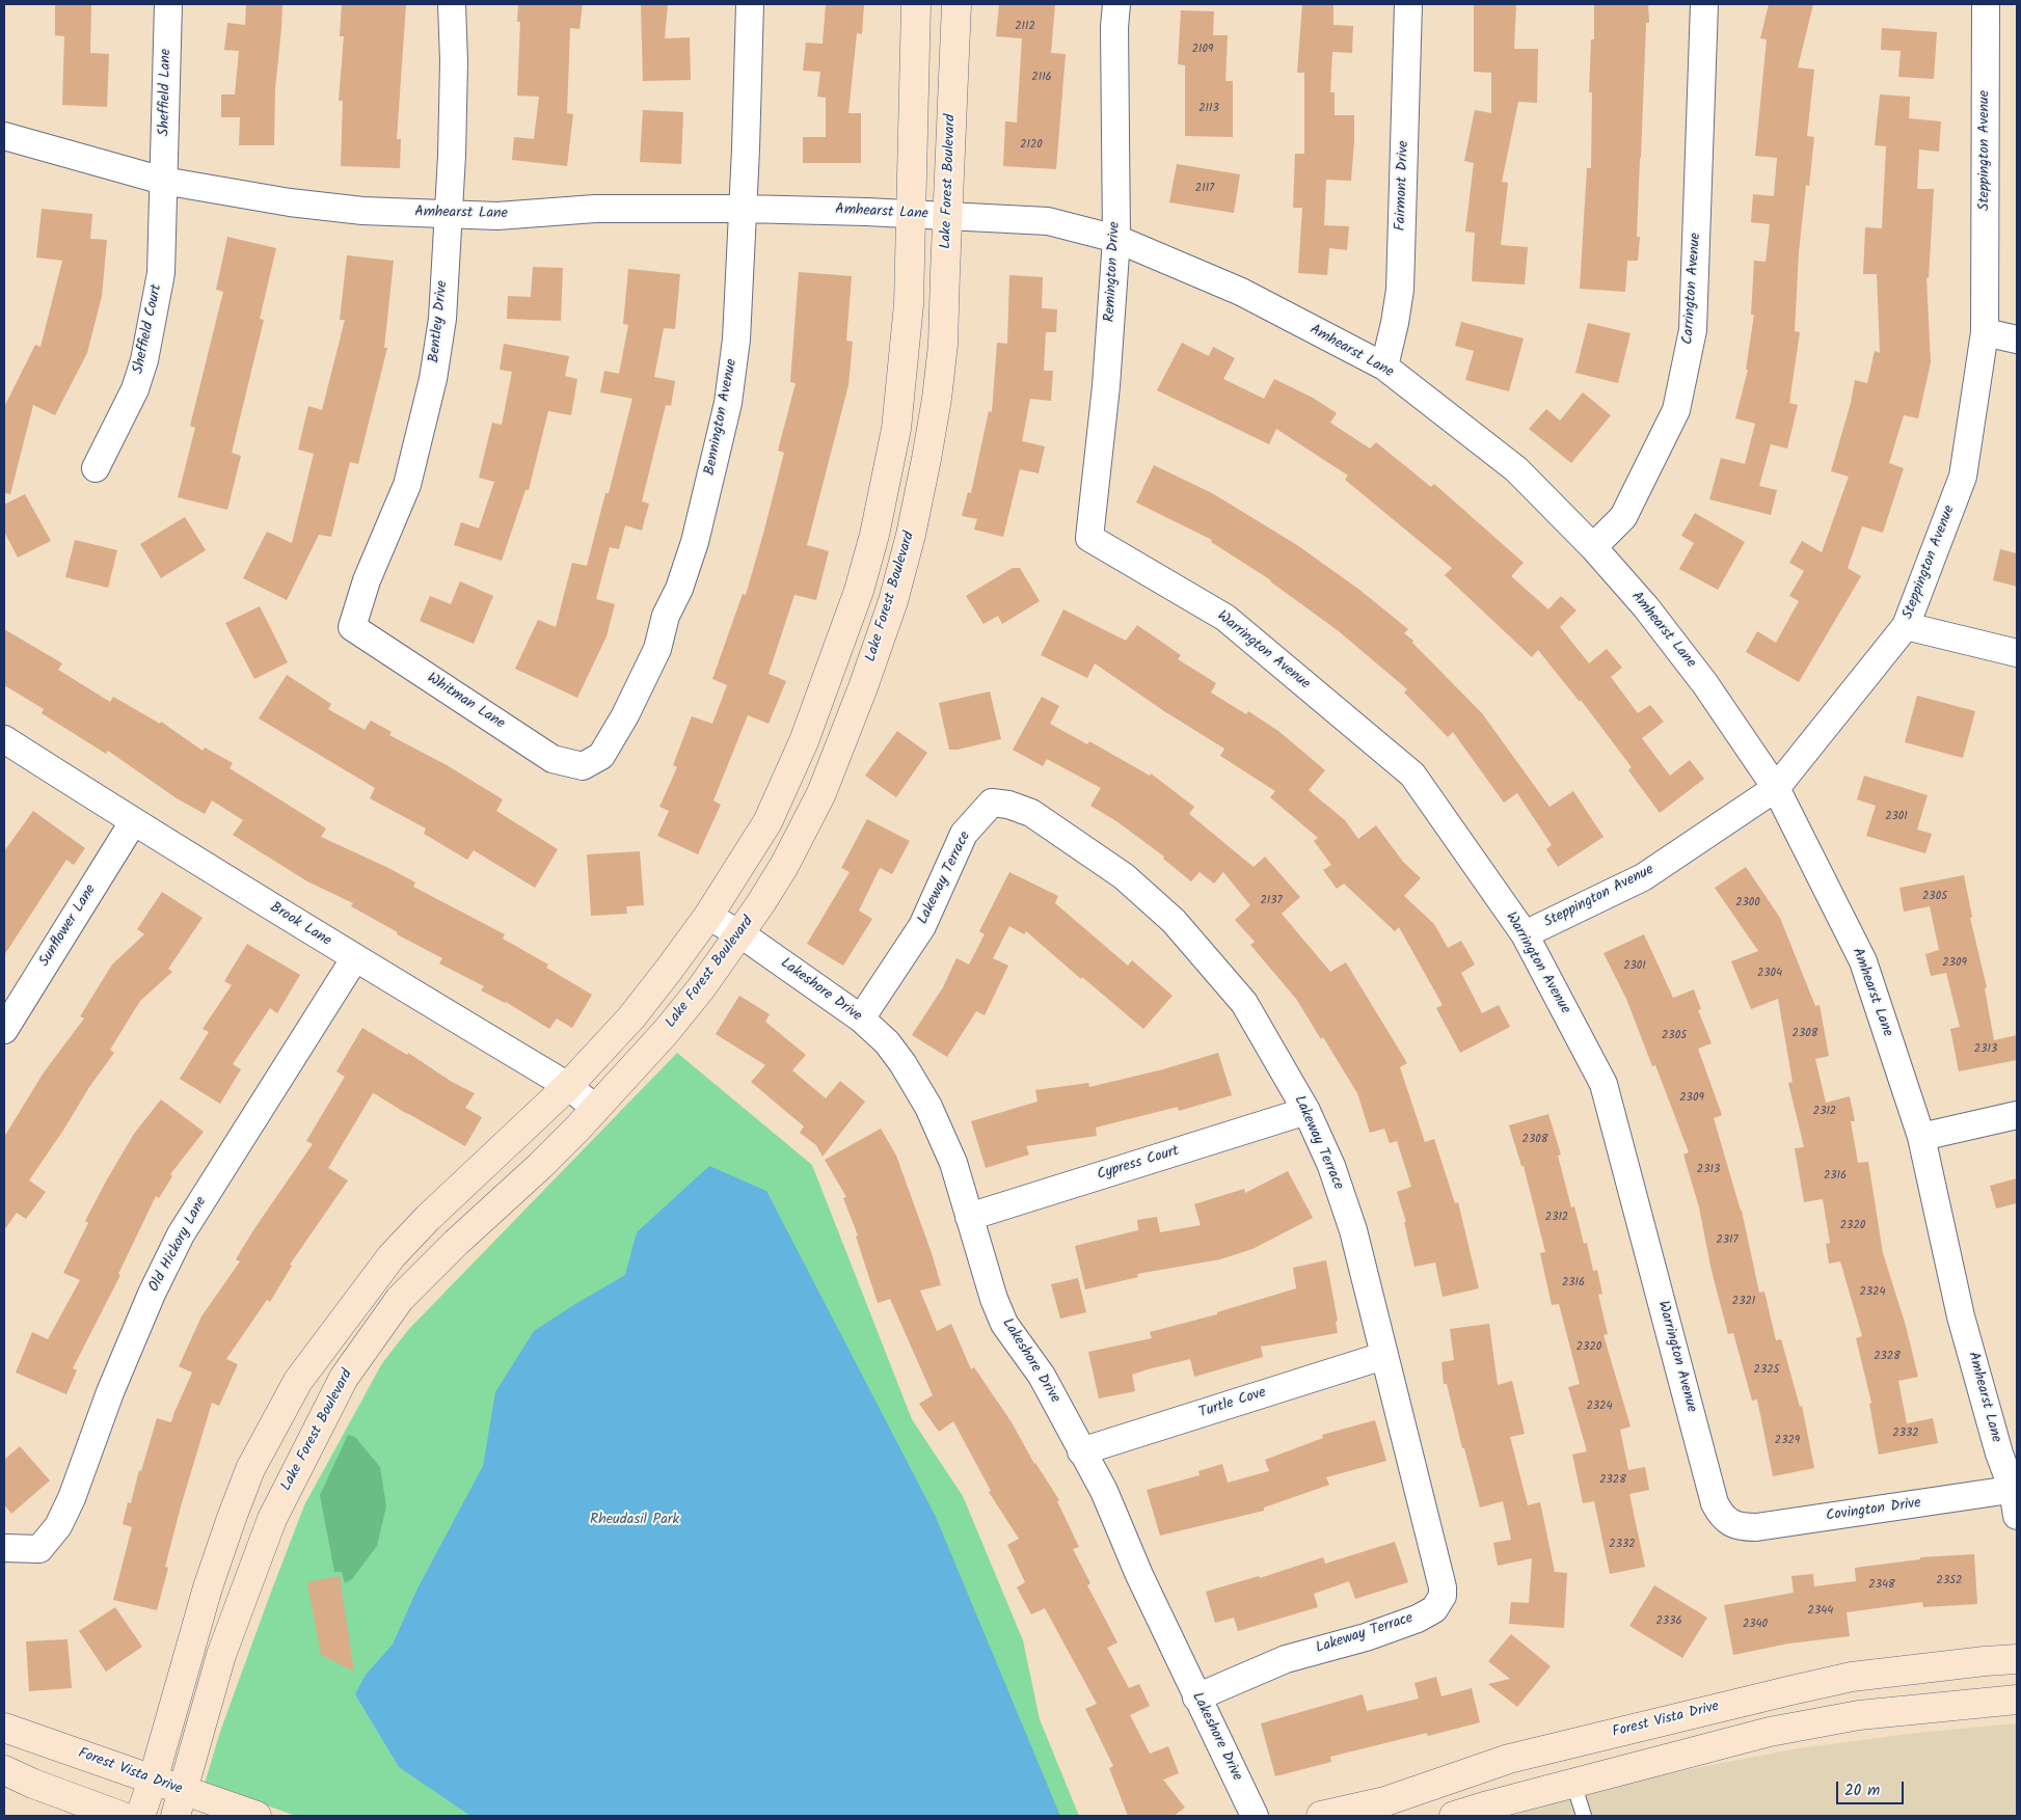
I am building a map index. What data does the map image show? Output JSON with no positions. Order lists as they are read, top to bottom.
{
  "streets": {
    "street": [
      "Sheffield Lane",
      "Steppington Avenue",
      "Lake Forest Boulevard",
      "Fairmont Drive",
      "Amhearst Lane",
      "Remington Drive",
      "Carrington Avenue",
      "Bentley Drive",
      "Sheffield Court",
      "Bennington Avenue",
      "Warrington Avenue",
      "Whitman Lane",
      "Lakeway Terrace",
      "Brook Lane",
      "Sunflower Lane",
      "Lakeshore Drive",
      "Cypress Court",
      "Old Hickory Lane",
      "Turtle Cove",
      "Covington Drive",
      "Forest Vista Drive"
    ]
  },
  "crossings": [
    ["Sheffield Lane", "Amhearst Lane"],
    ["Sheffield Lane", "Sheffield Court"],
    ["Steppington Avenue", "Amhearst Lane"],
    ["Steppington Avenue", "Warrington Avenue"],
    ["Lake Forest Boulevard", "Amhearst Lane"],
    ["Lake Forest Boulevard", "Brook Lane"],
    ["Lake Forest Boulevard", "Lakeshore Drive"],
    ["Lake Forest Boulevard", "Forest Vista Drive"],
    ["Fairmont Drive", "Amhearst Lane"],
    ["Amhearst Lane", "Remington Drive"],
    ["Amhearst Lane", "Carrington Avenue"],
    ["Amhearst Lane", "Bentley Drive"],
    ["Amhearst Lane", "Sheffield Court"],
    ["Amhearst Lane", "Bennington Avenue"],
    ["Amhearst Lane", "Covington Drive"],
    ["Remington Drive", "Warrington Avenue"],
    ["Bentley Drive", "Whitman Lane"],
    ["Bennington Avenue", "Whitman Lane"],
    ["Warrington Avenue", "Covington Drive"],
    ["Lakeway Terrace", "Lakeshore Drive"],
    ["Lakeway Terrace", "Cypress Court"],
    ["Lakeway Terrace", "Turtle Cove"],
    ["Brook Lane", "Sunflower Lane"],
    ["Brook Lane", "Old Hickory Lane"],
    ["Lakeshore Drive", "Cypress Court"],
    ["Lakeshore Drive", "Turtle Cove"]
  ],
  "parks": ["Rheudasil Park"],
  "house_numbers": [
    "2112",
    "2109",
    "2116",
    "2113",
    "2120",
    "2117",
    "2301",
    "2305",
    "2137",
    "2300",
    "2309",
    "2301",
    "2304",
    "2308",
    "2305",
    "2313",
    "2309",
    "2312",
    "2308",
    "2313",
    "2316",
    "2312",
    "2320",
    "2317",
    "2316",
    "2324",
    "2321",
    "2320",
    "2328",
    "2325",
    "2324",
    "2332",
    "2329",
    "2328",
    "2332",
    "2352",
    "2348",
    "2344",
    "2336",
    "2340"
  ],
  "scale_bar": "20 m"
}
